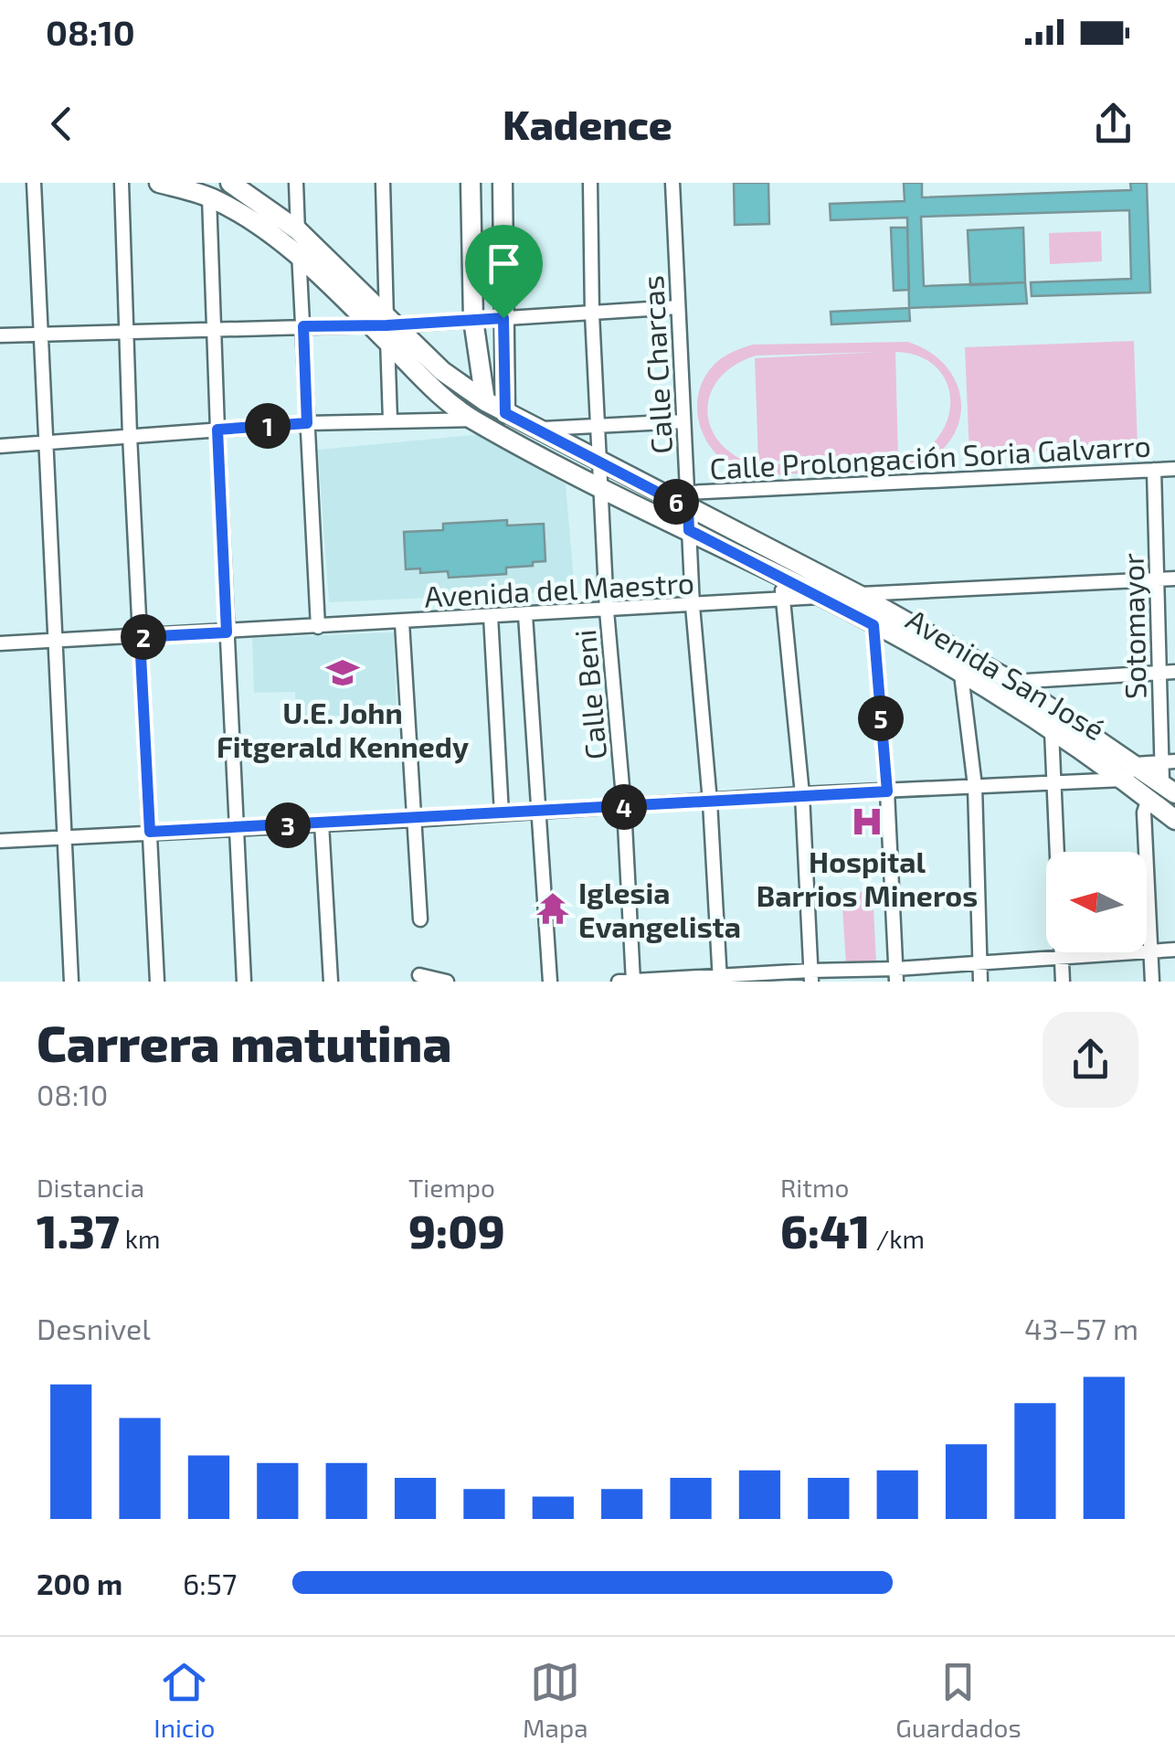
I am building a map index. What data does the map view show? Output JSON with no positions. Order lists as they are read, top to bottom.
{
  "streets": {
    "street": [
      "Calle Charcas",
      "Calle Prolongación Soria Galvarro",
      "Avenida del Maestro",
      "Sotomayor",
      "Avenida San José",
      "Calle Beni"
    ]
  },
  "crossings": [
    ["Calle Charcas", "Calle Prolongación Soria Galvarro"],
    ["Calle Charcas", "Avenida del Maestro"],
    ["Calle Charcas", "Avenida San José"],
    ["Calle Prolongación Soria Galvarro", "Sotomayor"],
    ["Calle Prolongación Soria Galvarro", "Avenida San José"],
    ["Avenida del Maestro", "Sotomayor"],
    ["Avenida del Maestro", "Avenida San José"],
    ["Avenida del Maestro", "Calle Beni"],
    ["Sotomayor", "Avenida San José"],
    ["Avenida San José", "Calle Beni"]
  ],
  "places": {
    "school or university": ["U.E. John Fitgerald Kennedy"],
    "hospital": ["Hospital Barrios Mineros"],
    "temple": ["Iglesia Evangelista"]
  },
  "north": "left",
  "page": {
    "status": "08:10",
    "header": "Kadence",
    "pins": [
      "1",
      "6",
      "2",
      "5",
      "4",
      "3"
    ],
    "heading": ["Carrera matutina", "08:10"],
    "stats": [
      ["Distancia", "1.37 km"],
      ["Tiempo", "9:09"],
      ["Ritmo", "6:41 /km"]
    ],
    "chart": ["Desnivel", "43–57 m"],
    "list": [
      {
        "name": "200 m",
        "note": "6:57"
      }
    ],
    "tabs": ["Inicio", "Mapa", "Guardados"]
  }
}
